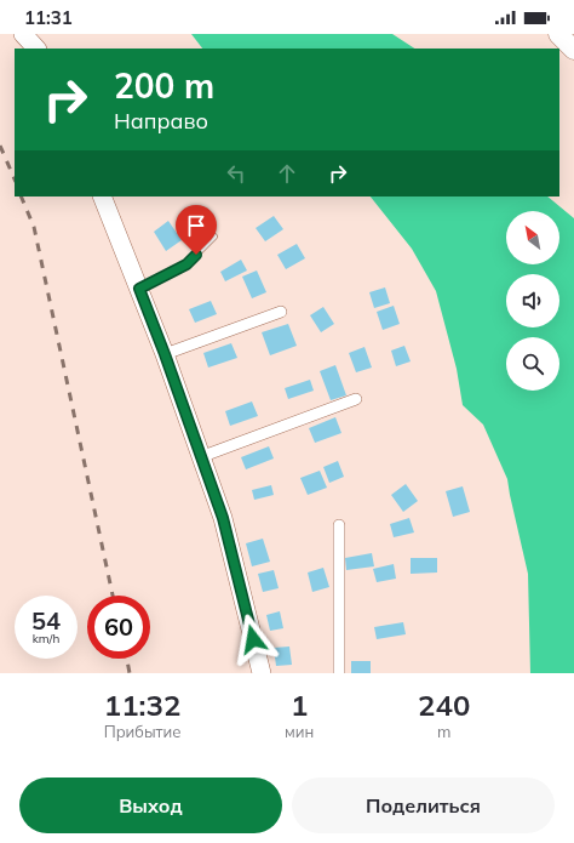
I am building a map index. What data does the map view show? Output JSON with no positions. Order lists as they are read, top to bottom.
{
  "north": "top left",
  "page": {
    "status": "11:31",
    "turn": ["200 m", "Направо"],
    "speed": "54 km/h",
    "limit": "60",
    "eta": [
      "11:32",
      "Прибытие",
      "1",
      "мин",
      "240",
      "m"
    ],
    "buttons": ["Выход", "Поделиться"]
  }
}
